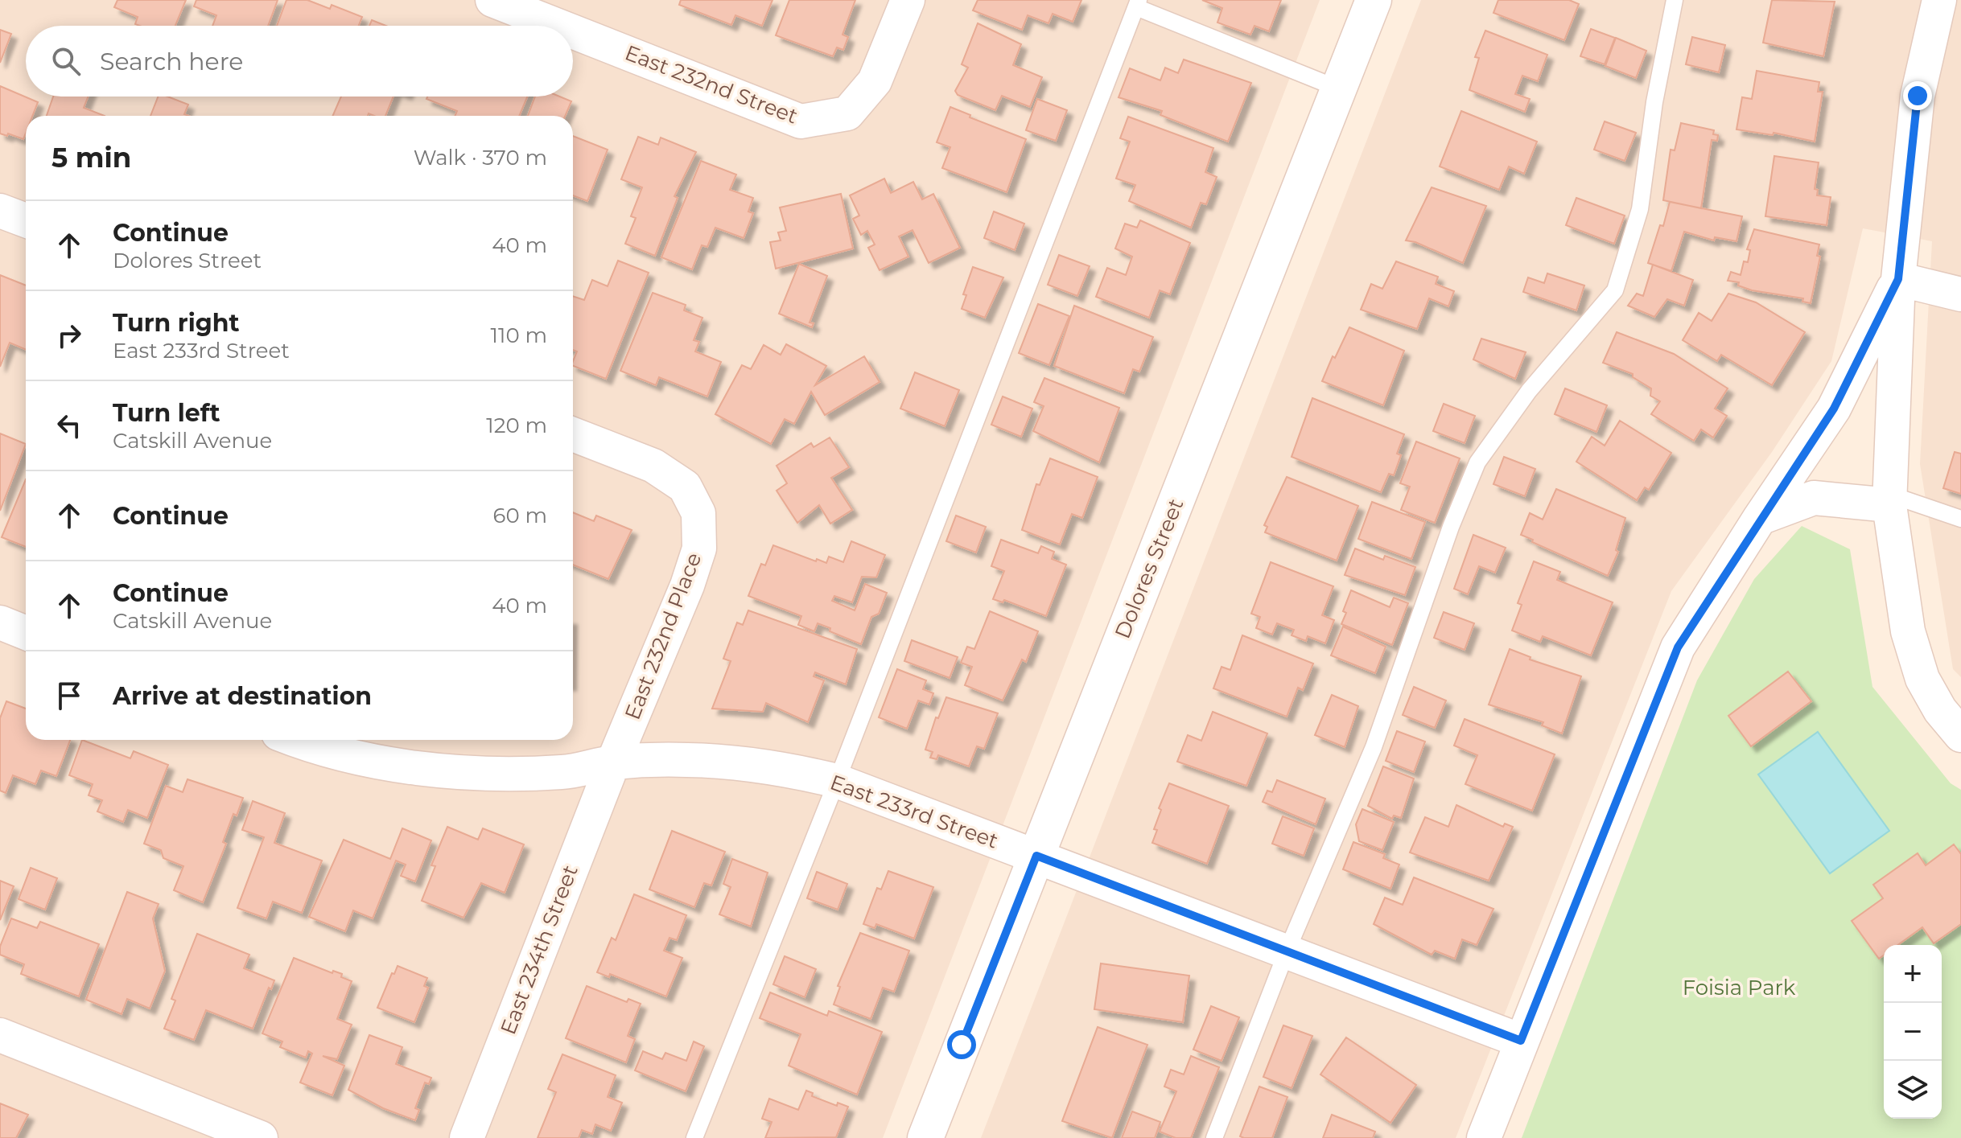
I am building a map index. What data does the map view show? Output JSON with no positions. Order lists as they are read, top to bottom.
{
  "streets": {
    "street": [
      "East 232nd Street",
      "Dolores Street",
      "East 232nd Place",
      "East 233rd Street",
      "East 234th Street"
    ]
  },
  "crossings": [
    ["Dolores Street", "East 233rd Street"],
    ["East 232nd Place", "East 233rd Street"],
    ["East 232nd Place", "East 234th Street"],
    ["East 233rd Street", "East 234th Street"]
  ],
  "parks": ["Foisia Park"],
  "page": {
    "search": "Search here",
    "heading": ["5 min", "Walk · 370 m"],
    "list": [
      ["Continue", "Dolores Street", "40 m"],
      ["Turn right", "East 233rd Street", "110 m"],
      ["Turn left", "Catskill Avenue", "120 m"],
      ["Continue", "60 m"],
      ["Continue", "Catskill Avenue", "40 m"],
      "Arrive at destination"
    ],
    "map_buttons": ["+", "−"]
  }
}
